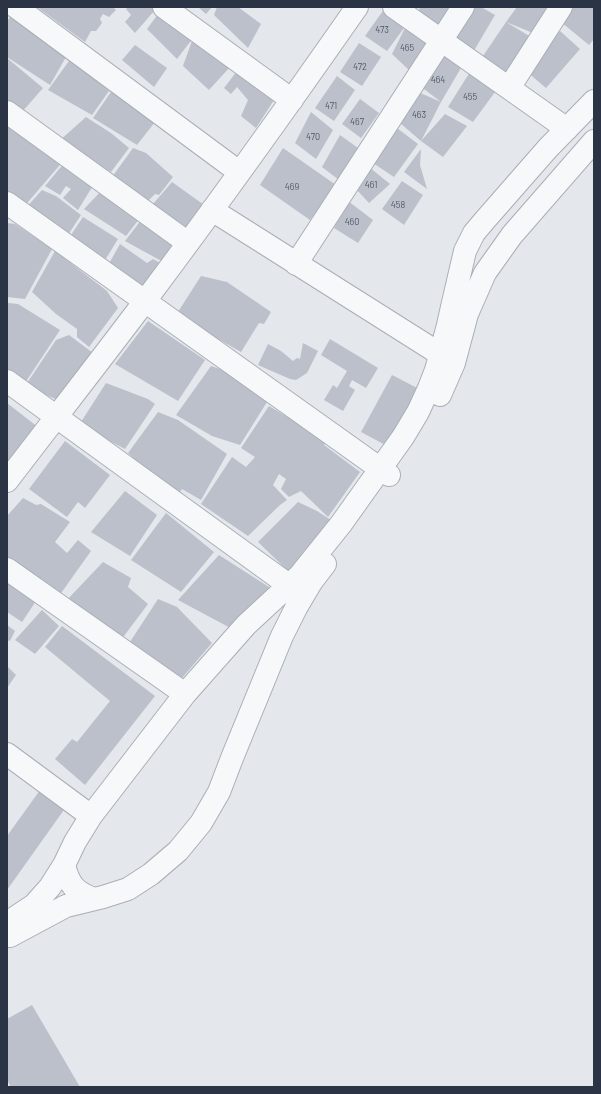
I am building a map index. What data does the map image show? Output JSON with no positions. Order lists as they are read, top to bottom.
{
  "house_numbers": [
    "473",
    "465",
    "472",
    "464",
    "455",
    "471",
    "463",
    "467",
    "470",
    "461",
    "469",
    "458",
    "460"
  ]
}
